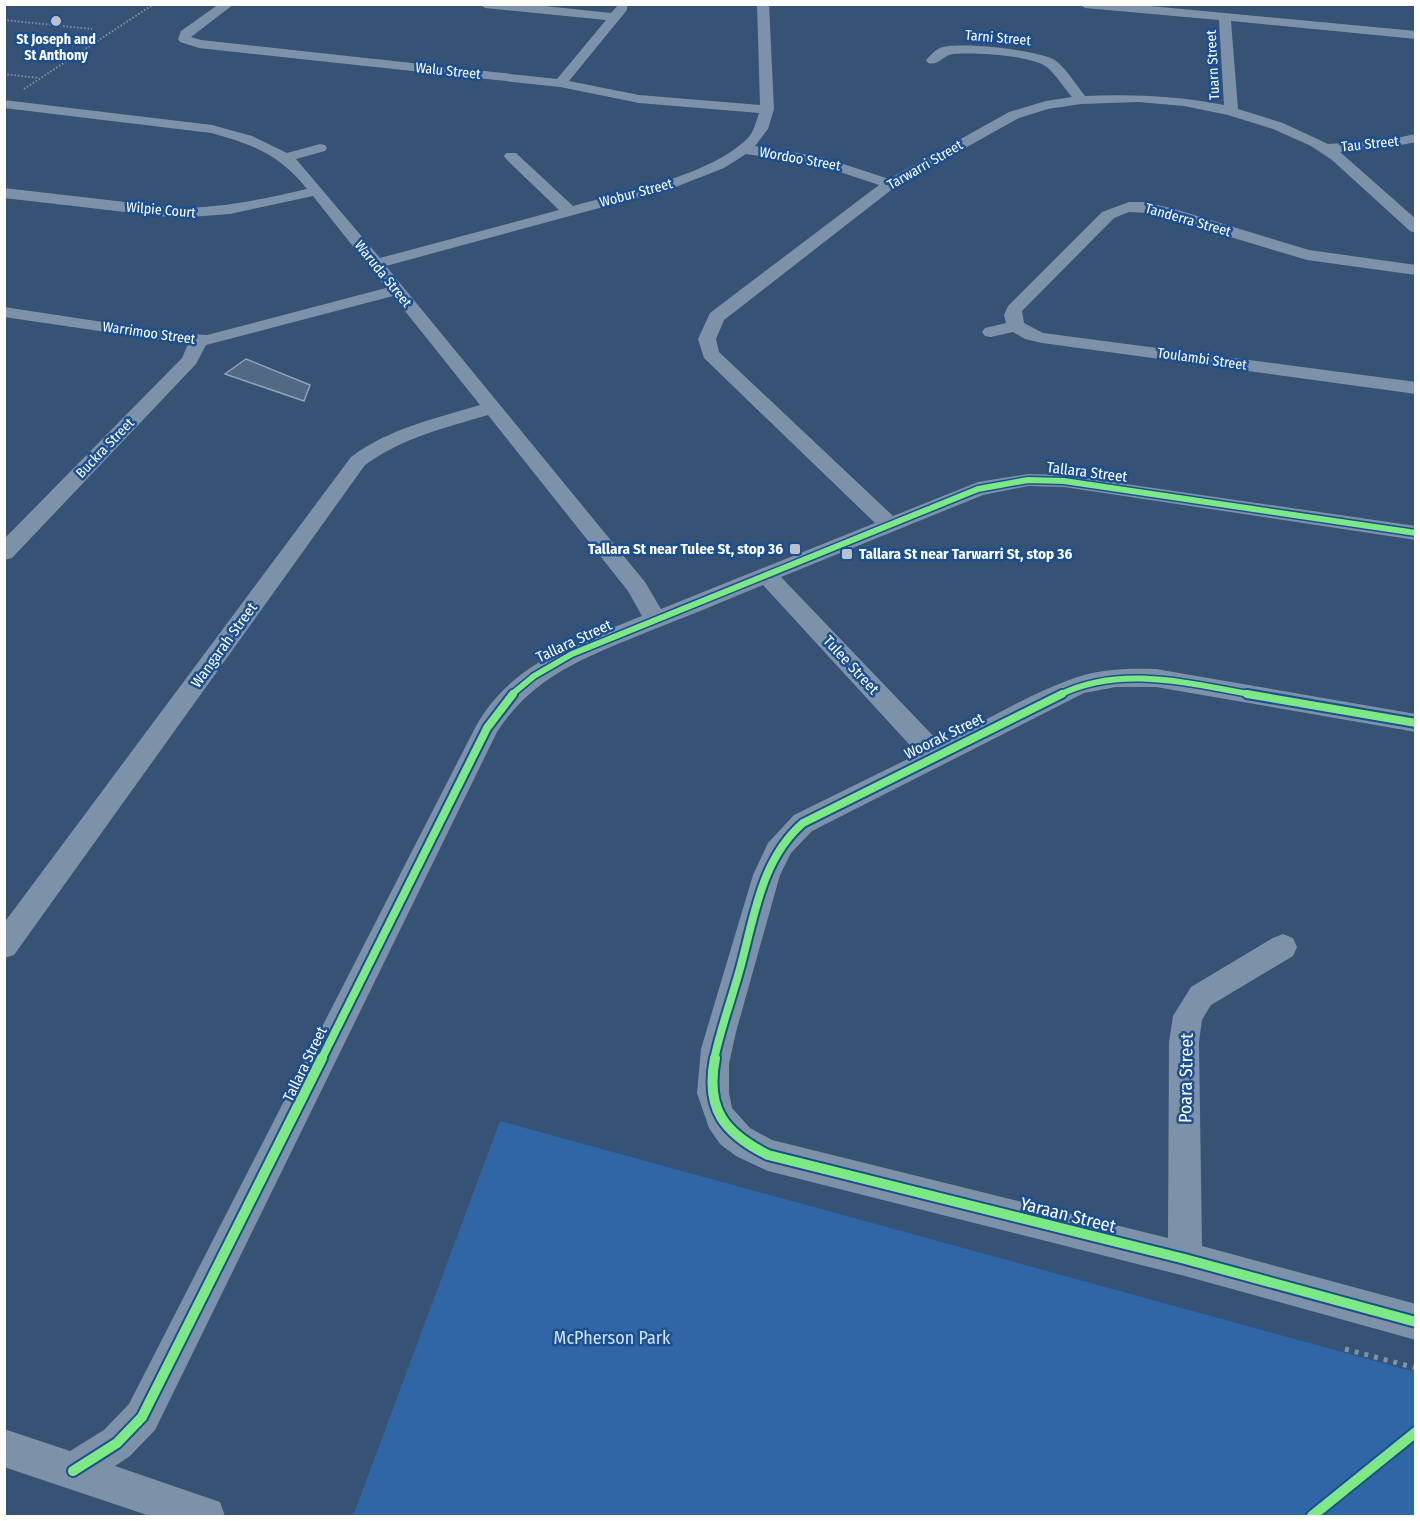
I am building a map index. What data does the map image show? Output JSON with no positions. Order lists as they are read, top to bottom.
{
  "streets": {
    "street": [
      "Tarni Street",
      "Tuarn Street",
      "Walu Street",
      "Tau Street",
      "Wordoo Street",
      "Tarwarri Street",
      "Wobur Street",
      "Wilpie Court",
      "Tanderra Street",
      "Waruda Street",
      "Warrimoo Street",
      "Toulambi Street",
      "Buckra Street",
      "Tallara Street",
      "Wangarah Street",
      "Tulee Street",
      "Woorak Street",
      "Poara Street",
      "Yaraan Street"
    ]
  },
  "crossings": [
    ["Tarni Street", "Tarwarri Street"],
    ["Tuarn Street", "Tarwarri Street"],
    ["Walu Street", "Wobur Street"],
    ["Tau Street", "Tarwarri Street"],
    ["Wordoo Street", "Tarwarri Street"],
    ["Wordoo Street", "Wobur Street"],
    ["Tarwarri Street", "Tallara Street"],
    ["Wobur Street", "Waruda Street"],
    ["Wilpie Court", "Waruda Street"],
    ["Tanderra Street", "Toulambi Street"],
    ["Waruda Street", "Warrimoo Street"],
    ["Waruda Street", "Tallara Street"],
    ["Waruda Street", "Wangarah Street"],
    ["Warrimoo Street", "Buckra Street"],
    ["Tallara Street", "Tulee Street"],
    ["Tulee Street", "Woorak Street"],
    ["Woorak Street", "Yaraan Street"],
    ["Poara Street", "Yaraan Street"]
  ],
  "parks": ["McPherson Park"],
  "places": {
    "other": ["St Joseph and St Anthony"],
    "transit": ["Tallara St near Tulee St, stop 36", "Tallara St near Tarwarri St, stop 36"]
  }
}
